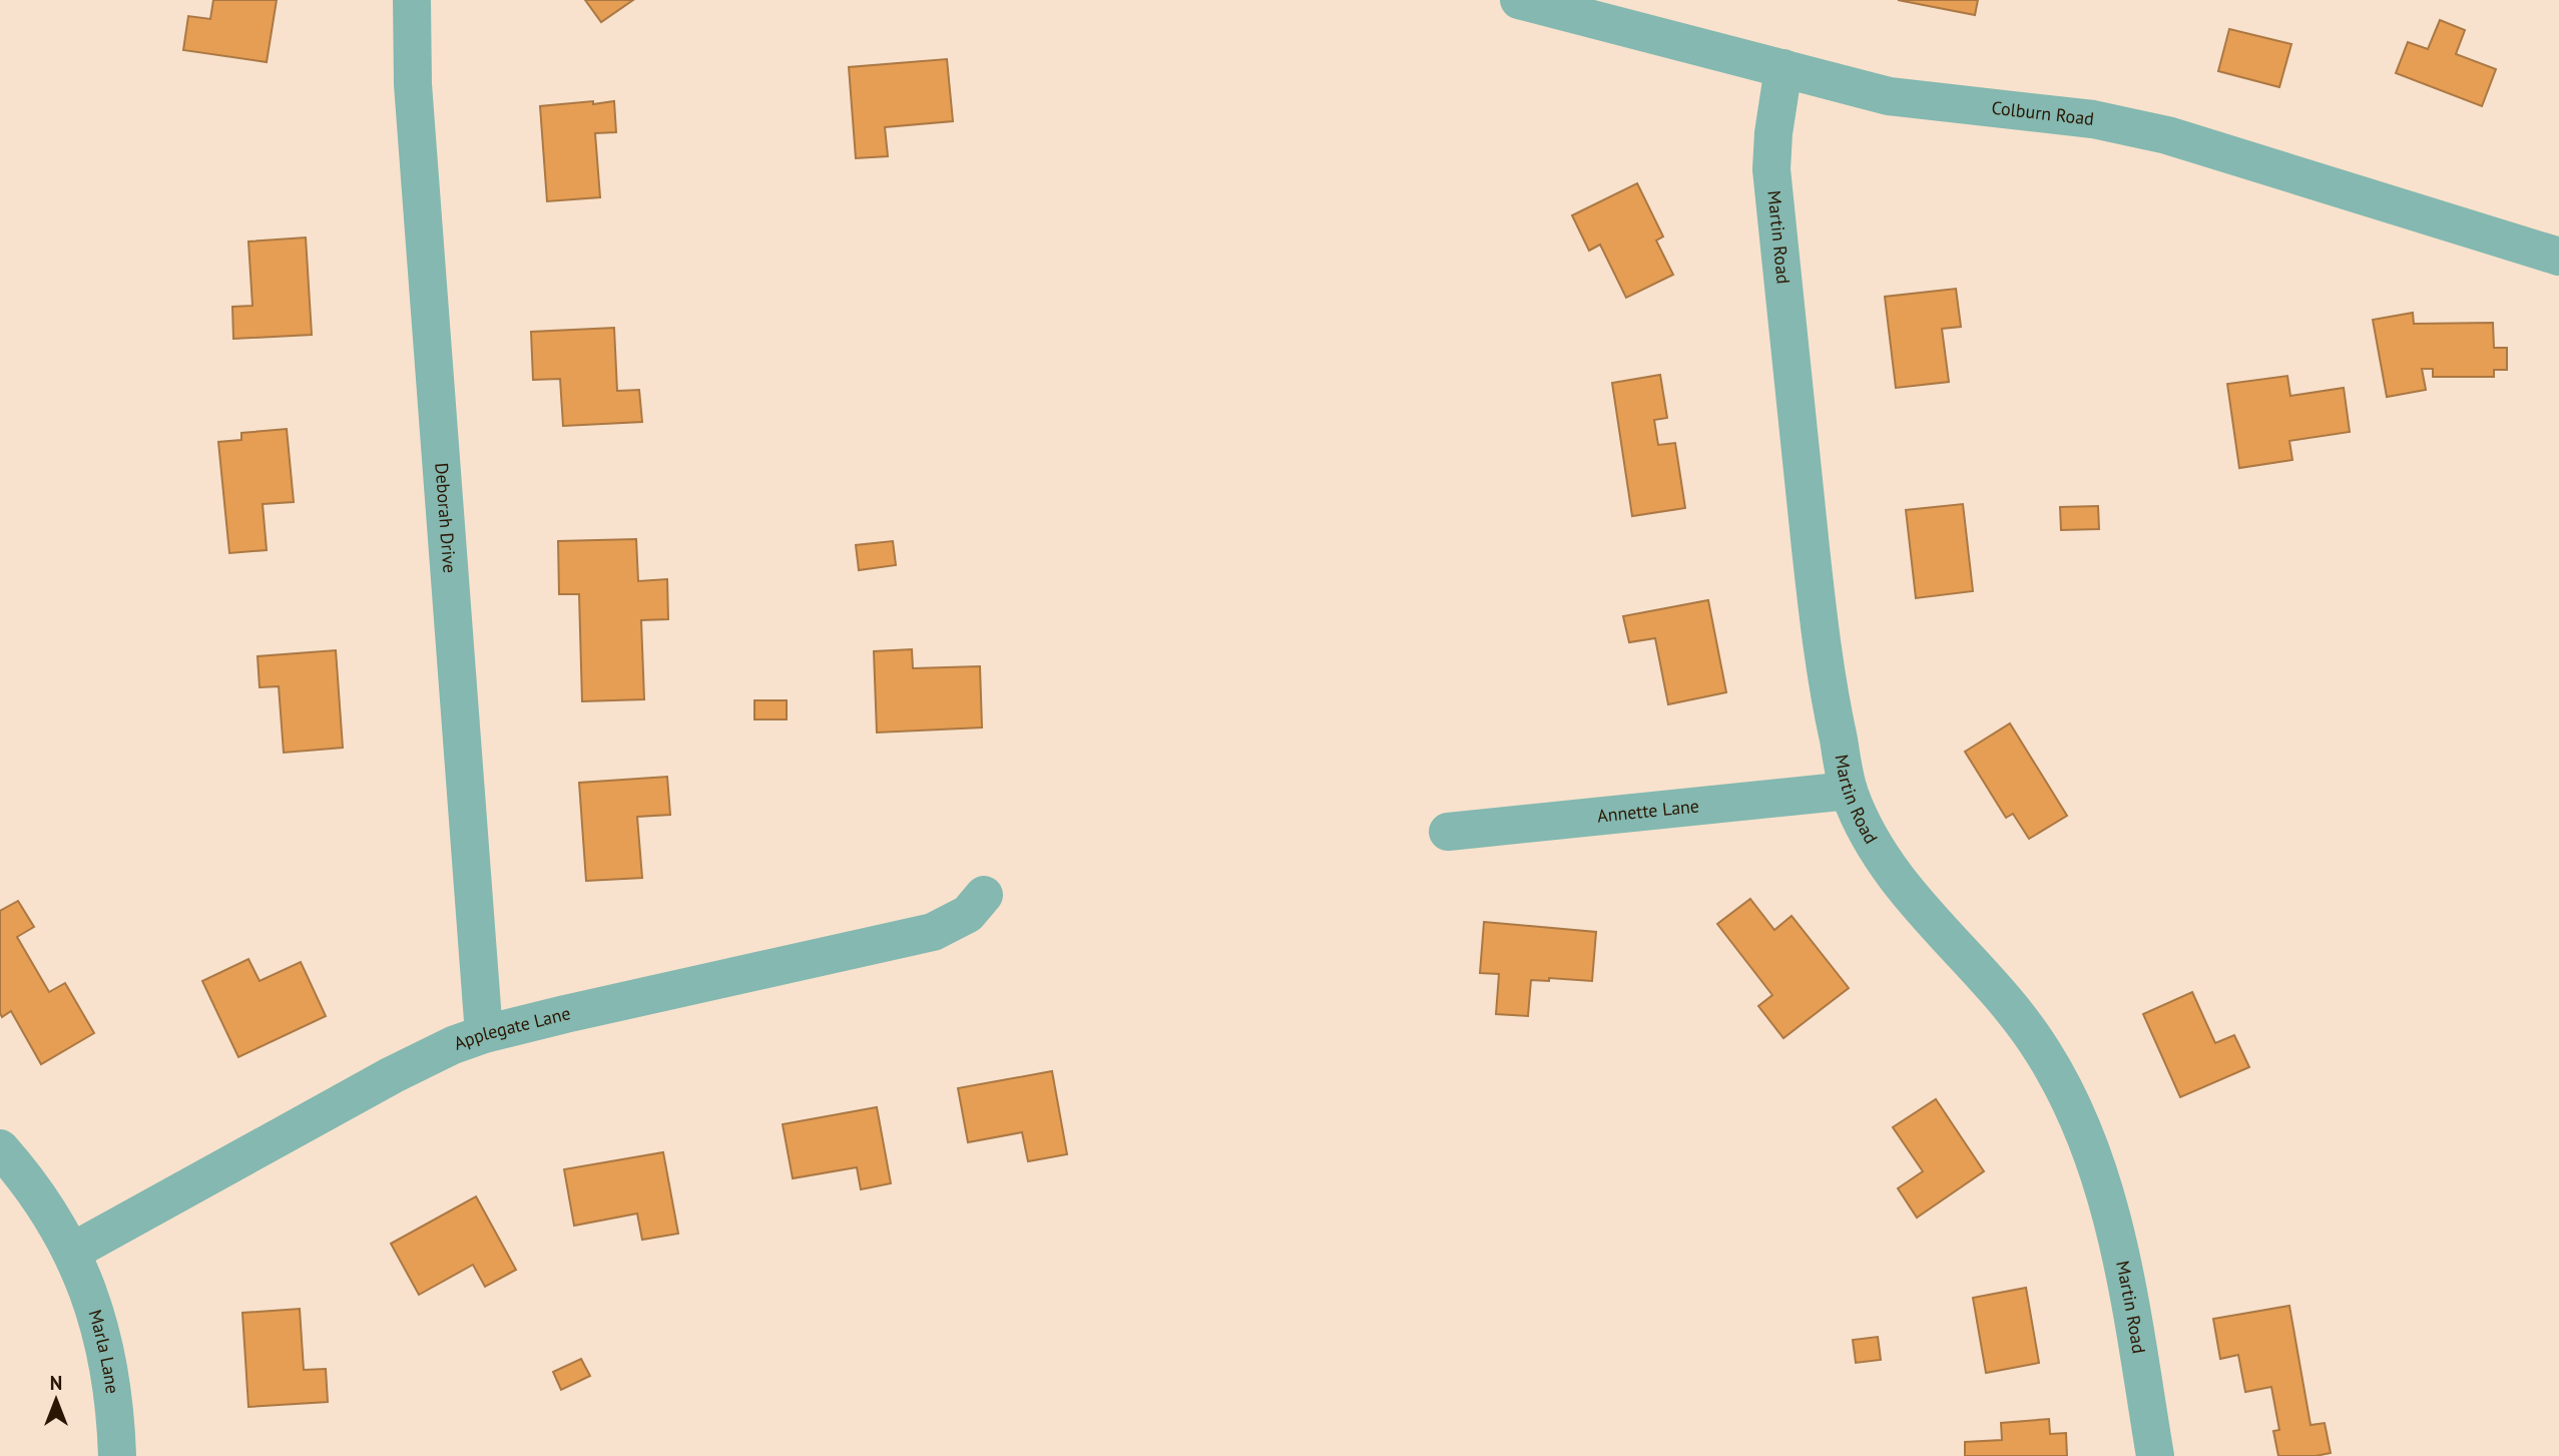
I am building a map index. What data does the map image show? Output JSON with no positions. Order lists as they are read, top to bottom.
{
  "streets": {
    "street": [
      "Colburn Road",
      "Martin Road",
      "Deborah Drive",
      "Annette Lane",
      "Applegate Lane",
      "Marla Lane"
    ]
  },
  "crossings": [
    ["Colburn Road", "Martin Road"],
    ["Martin Road", "Annette Lane"],
    ["Deborah Drive", "Applegate Lane"],
    ["Applegate Lane", "Marla Lane"]
  ],
  "north": "top"
}
